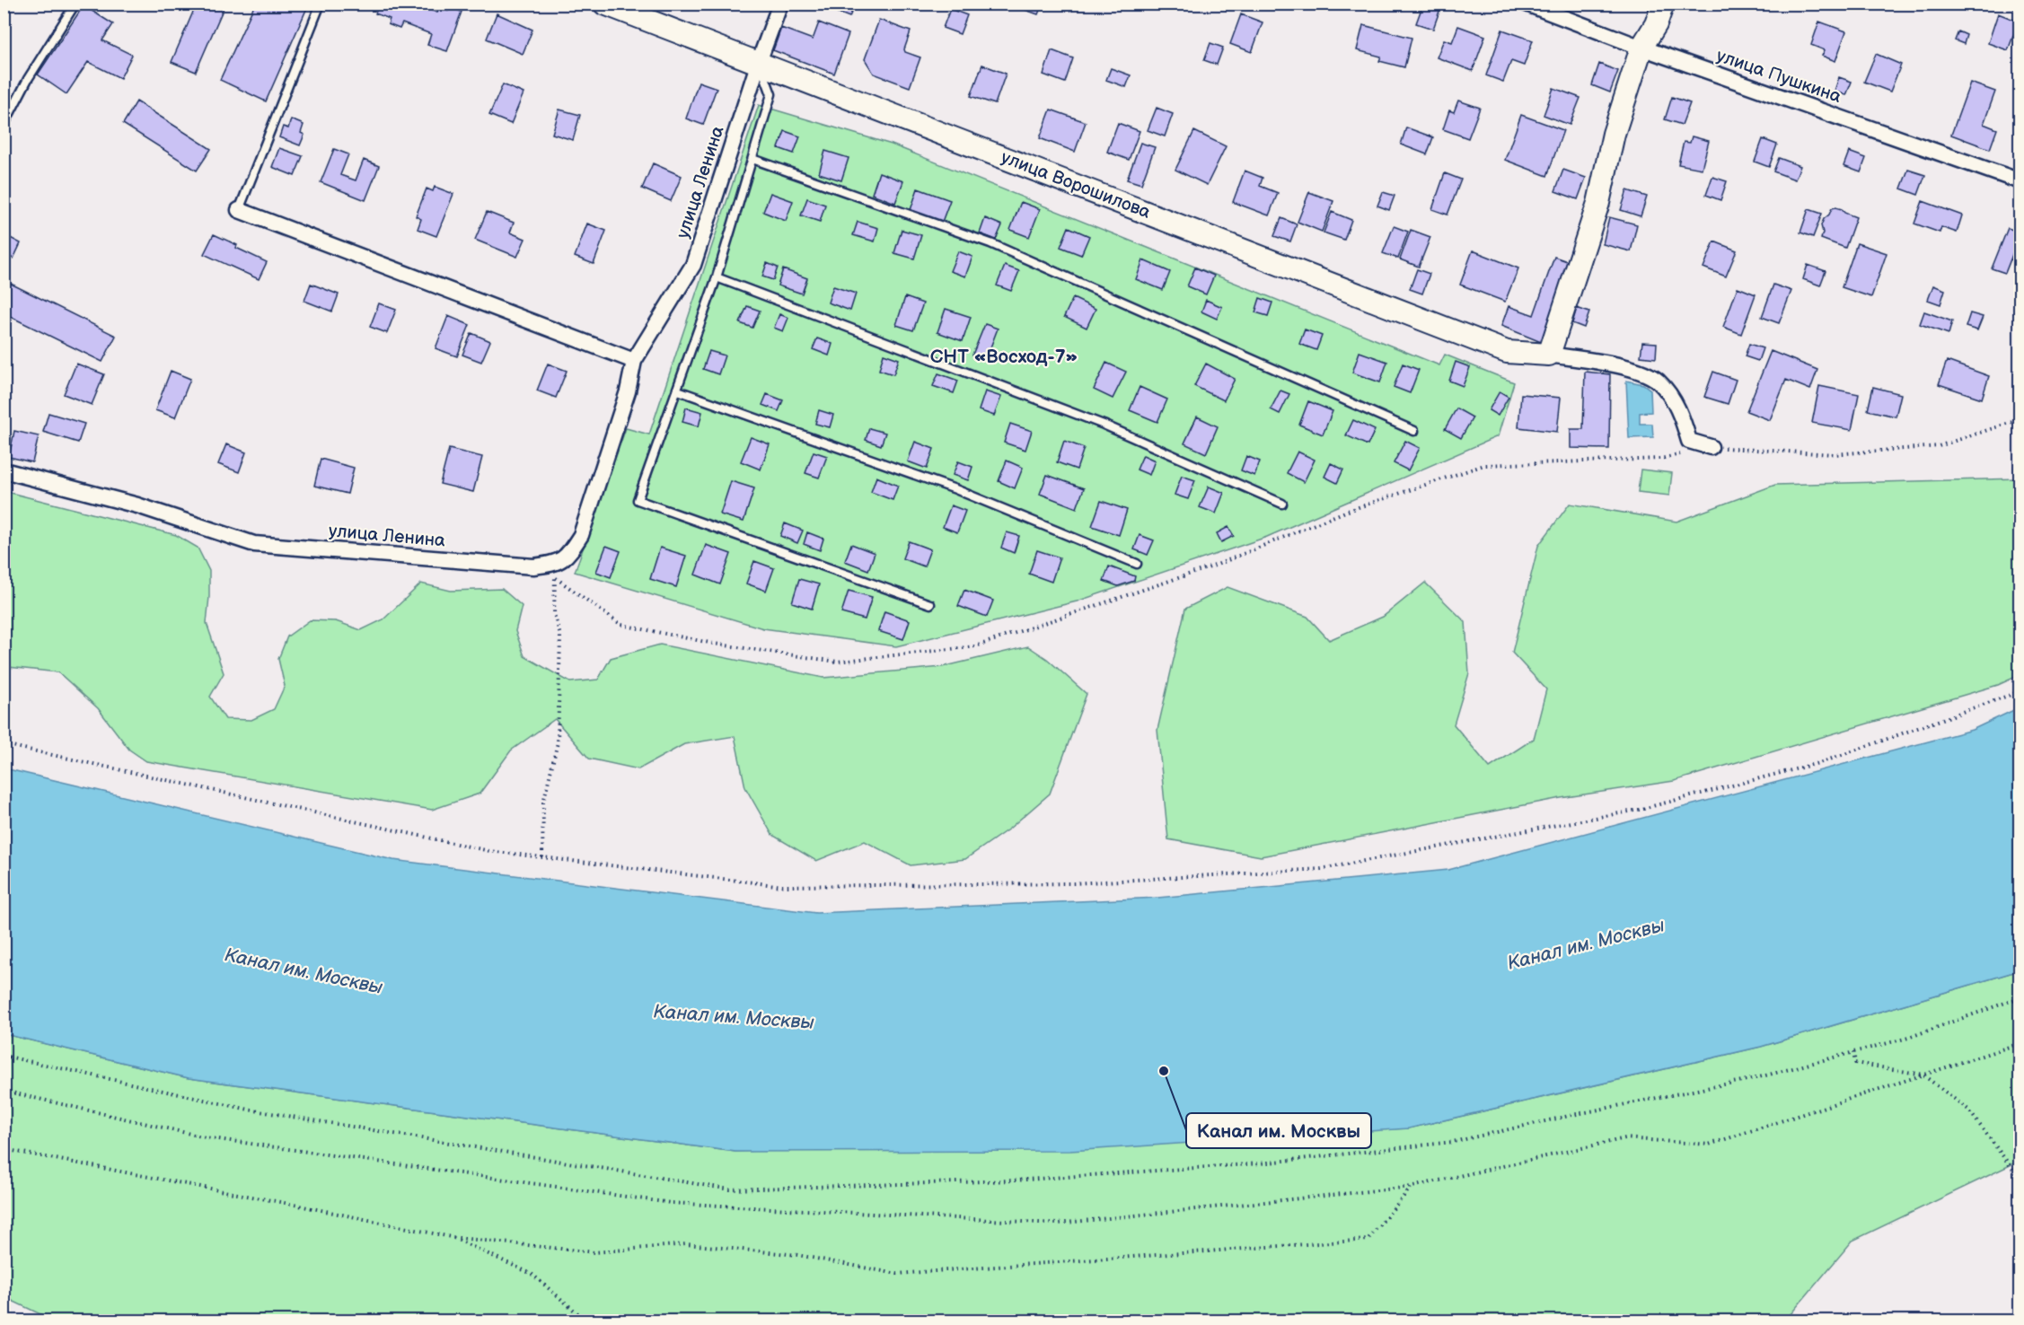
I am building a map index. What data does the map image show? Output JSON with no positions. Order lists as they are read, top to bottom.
{
  "streets": {
    "street": ["улица Пушкина", "улица Ленина", "улица Ворошилова"]
  },
  "crossings": [
    ["улица Ленина", "улица Ворошилова"]
  ],
  "districts": ["СНТ «Восход-7»"],
  "water": ["Канал им. Москвы"],
  "places": ["Канал им. Москвы"]
}
